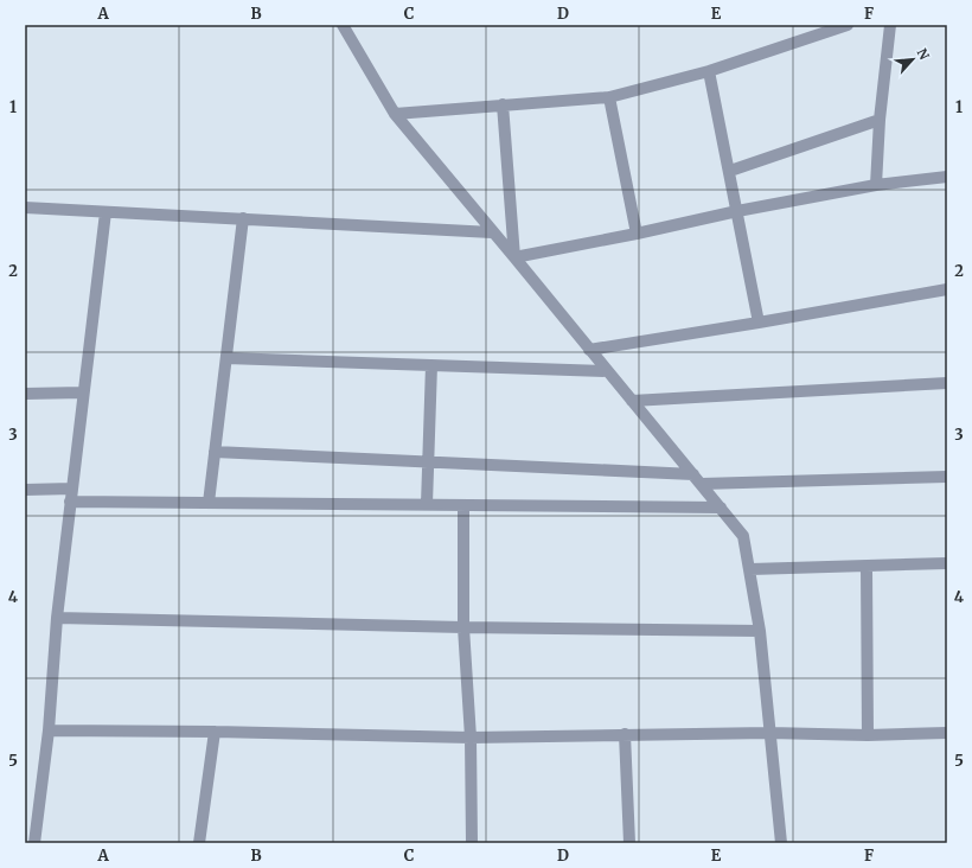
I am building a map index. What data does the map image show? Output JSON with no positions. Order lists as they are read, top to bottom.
{
  "north": "top right",
  "grid": {
    "columns": [
      "A",
      "B",
      "C",
      "D",
      "E",
      "F"
    ],
    "rows": [
      "1",
      "2",
      "3",
      "4",
      "5"
    ]
  }
}
